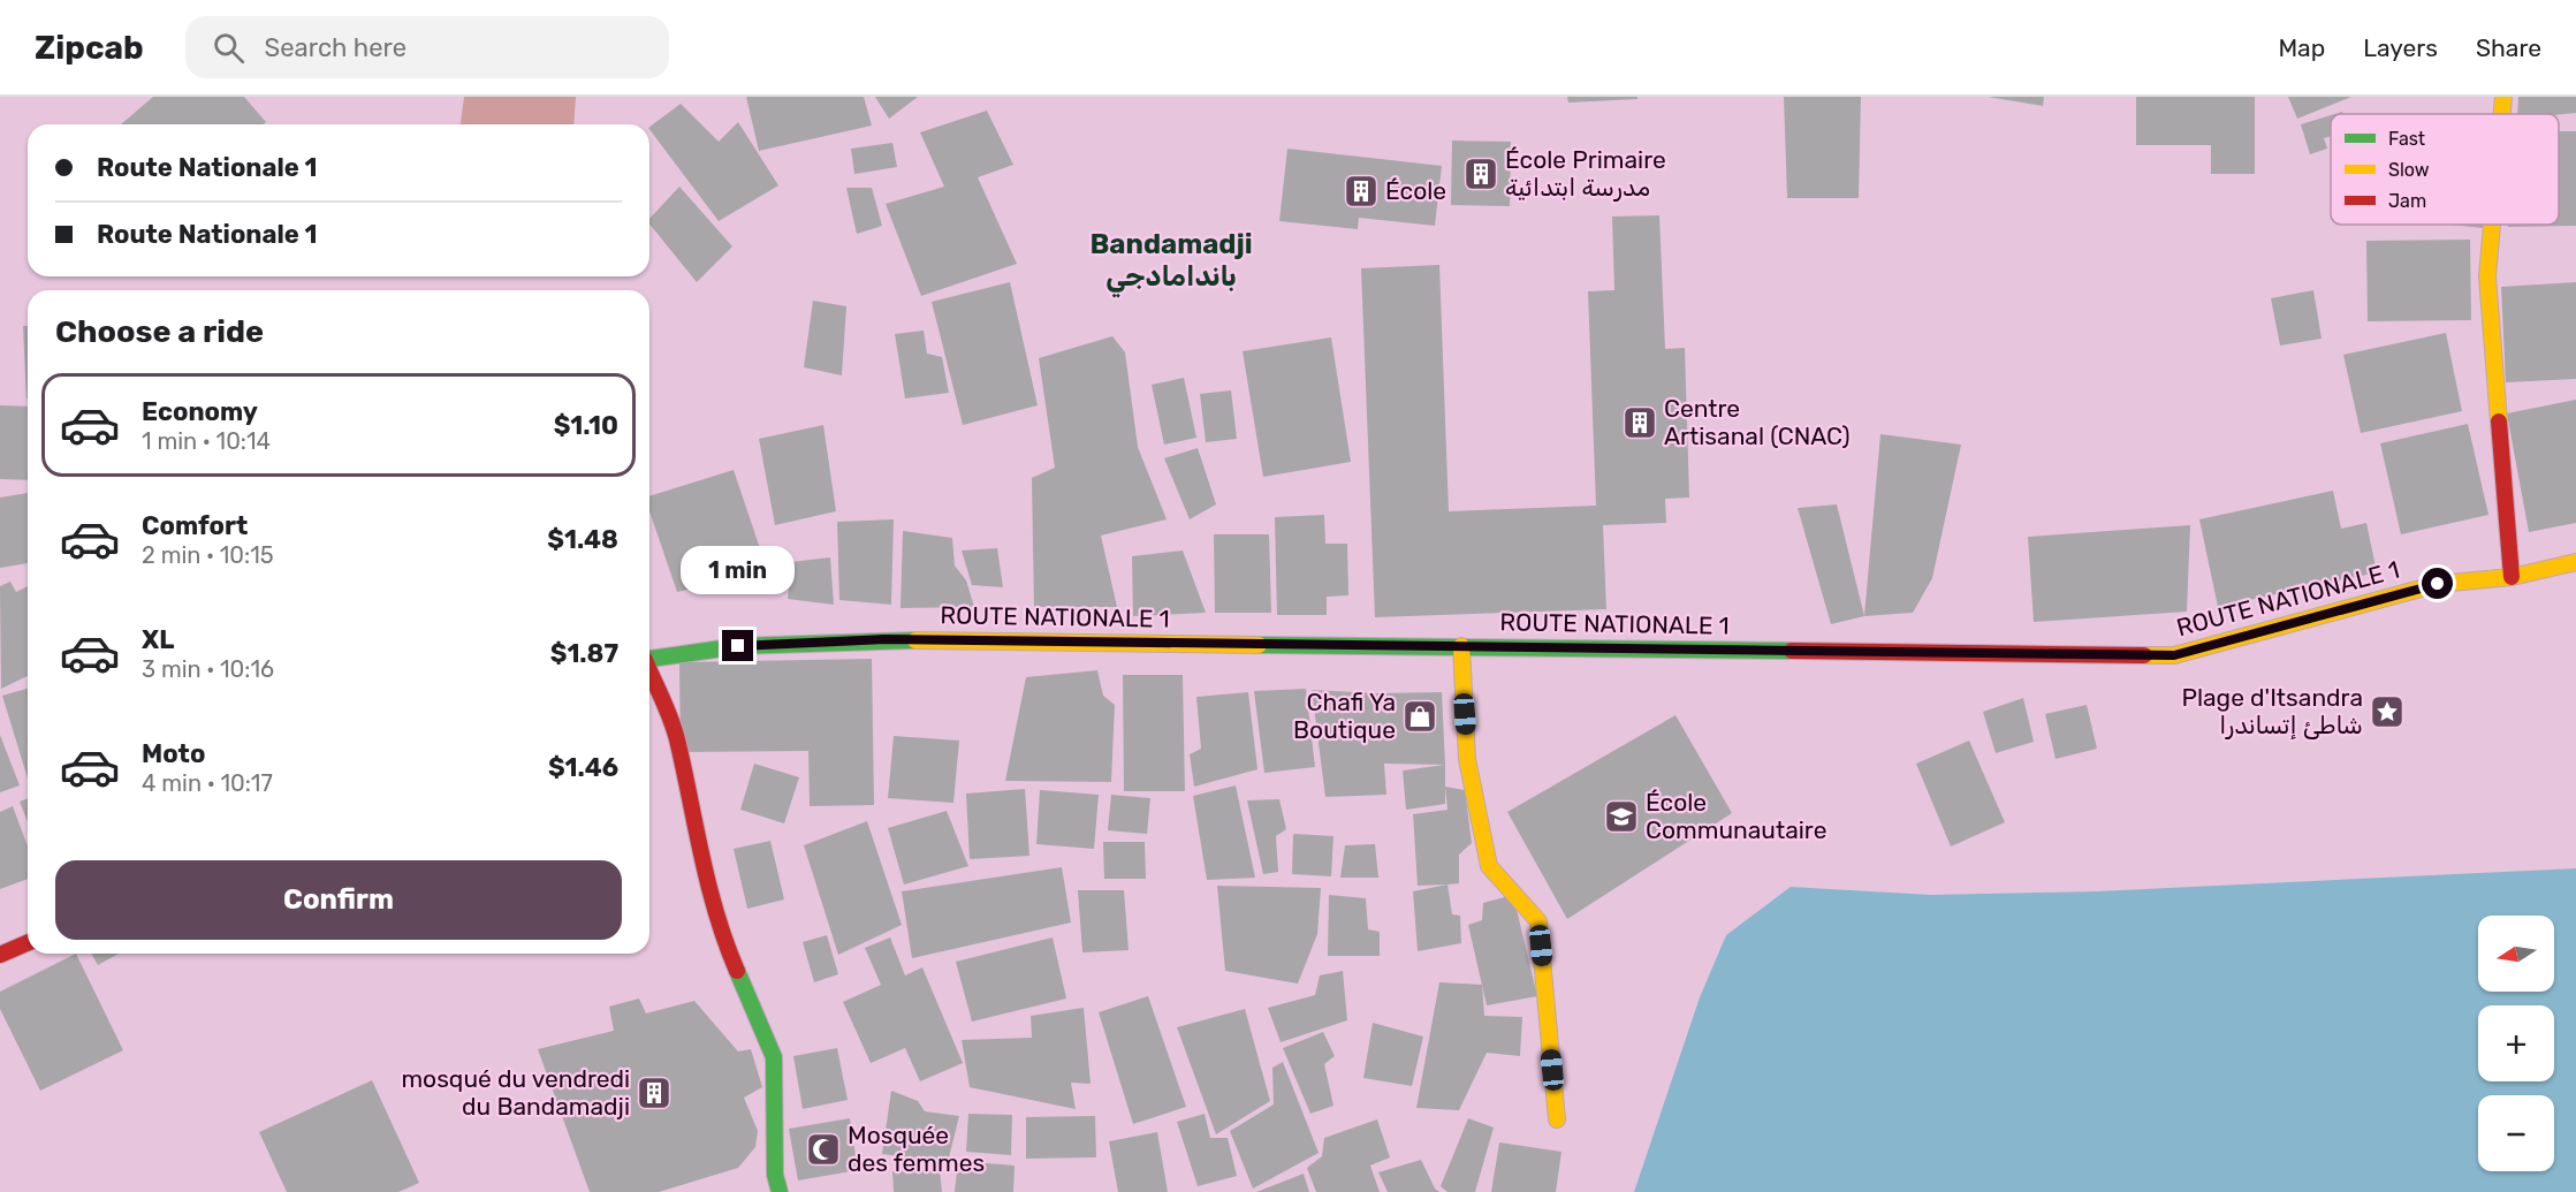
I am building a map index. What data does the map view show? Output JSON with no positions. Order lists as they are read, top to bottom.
{
  "streets": {
    "main road": ["ROUTE NATIONALE 1"]
  },
  "districts": ["Bandamadji باندامادجي"],
  "places": {
    "building": [
      "École Primaire مدرسة ابتدائية",
      "École",
      "Centre Artisanal (CNAC)",
      "mosqué du vendredi du Bandamadji"
    ],
    "place": ["Plage d'Itsandra شاطئ إتساندرا"],
    "shop": ["Chafi Ya Boutique"],
    "school or university": ["École Communautaire"],
    "mosque": ["Mosquée des femmes"]
  },
  "legend": ["Fast", "Slow", "Jam"],
  "north": "left",
  "page": {
    "header": "Zipcab",
    "search": "Search here",
    "nav": ["Map", "Layers", "Share"],
    "banner": ["Route Nationale 1", "Route Nationale 1"],
    "heading": "Choose a ride",
    "list": [
      {
        "name": "Economy",
        "note": "1 min · 10:14",
        "value": "$1.10"
      },
      {
        "name": "Comfort",
        "note": "2 min · 10:15",
        "value": "$1.48"
      },
      {
        "name": "XL",
        "note": "3 min · 10:16",
        "value": "$1.87"
      },
      {
        "name": "Moto",
        "note": "4 min · 10:17",
        "value": "$1.46"
      }
    ],
    "bubble": "1 min",
    "buttons": "Confirm",
    "map_buttons": ["+", "−"]
  }
}
